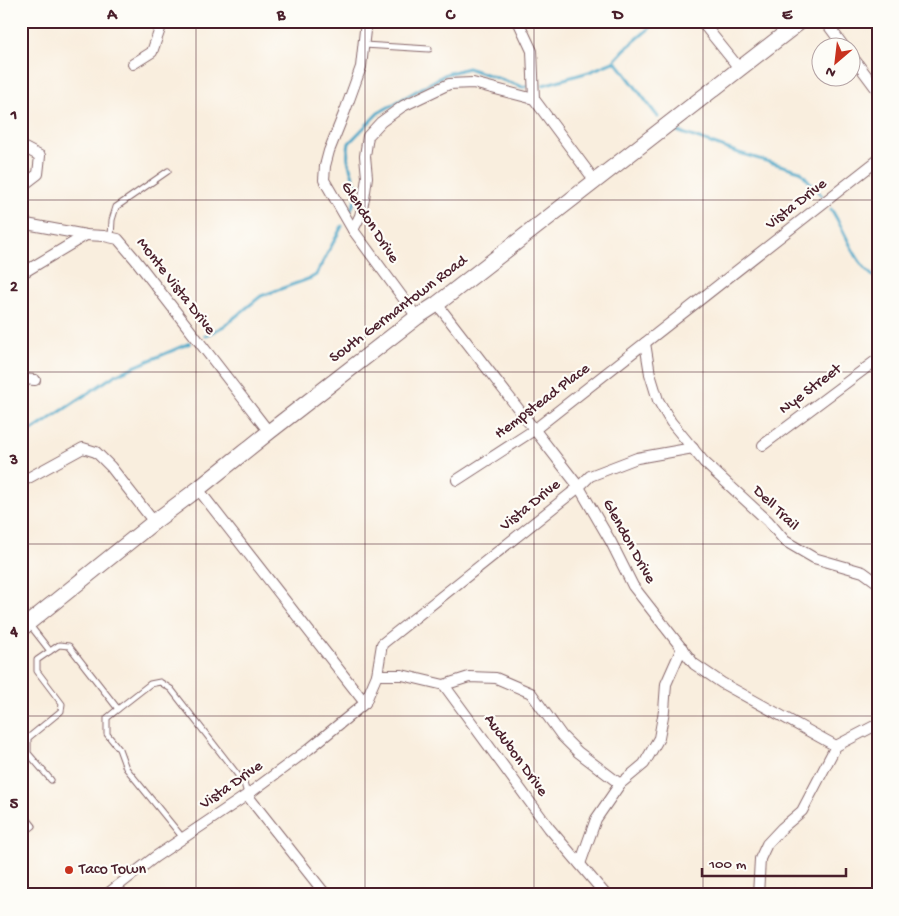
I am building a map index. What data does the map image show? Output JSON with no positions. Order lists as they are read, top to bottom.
{
  "streets": {
    "main road": ["South Germantown Road"],
    "street": [
      "Vista Drive",
      "Glendon Drive",
      "Monte Vista Drive",
      "Nye Street",
      "Hempstead Place",
      "Dell Trail",
      "Audubon Drive"
    ]
  },
  "crossings": [
    ["Vista Drive", "Glendon Drive"],
    ["Vista Drive", "Hempstead Place"],
    ["Vista Drive", "Dell Trail"],
    ["Glendon Drive", "South Germantown Road"],
    ["Glendon Drive", "Hempstead Place"],
    ["Monte Vista Drive", "South Germantown Road"]
  ],
  "places": ["Taco Town"],
  "scale_bar": "100 m",
  "north": "bottom left",
  "grid": {
    "columns": [
      "A",
      "B",
      "C",
      "D",
      "E"
    ],
    "rows": [
      "1",
      "2",
      "3",
      "4",
      "5"
    ]
  }
}
